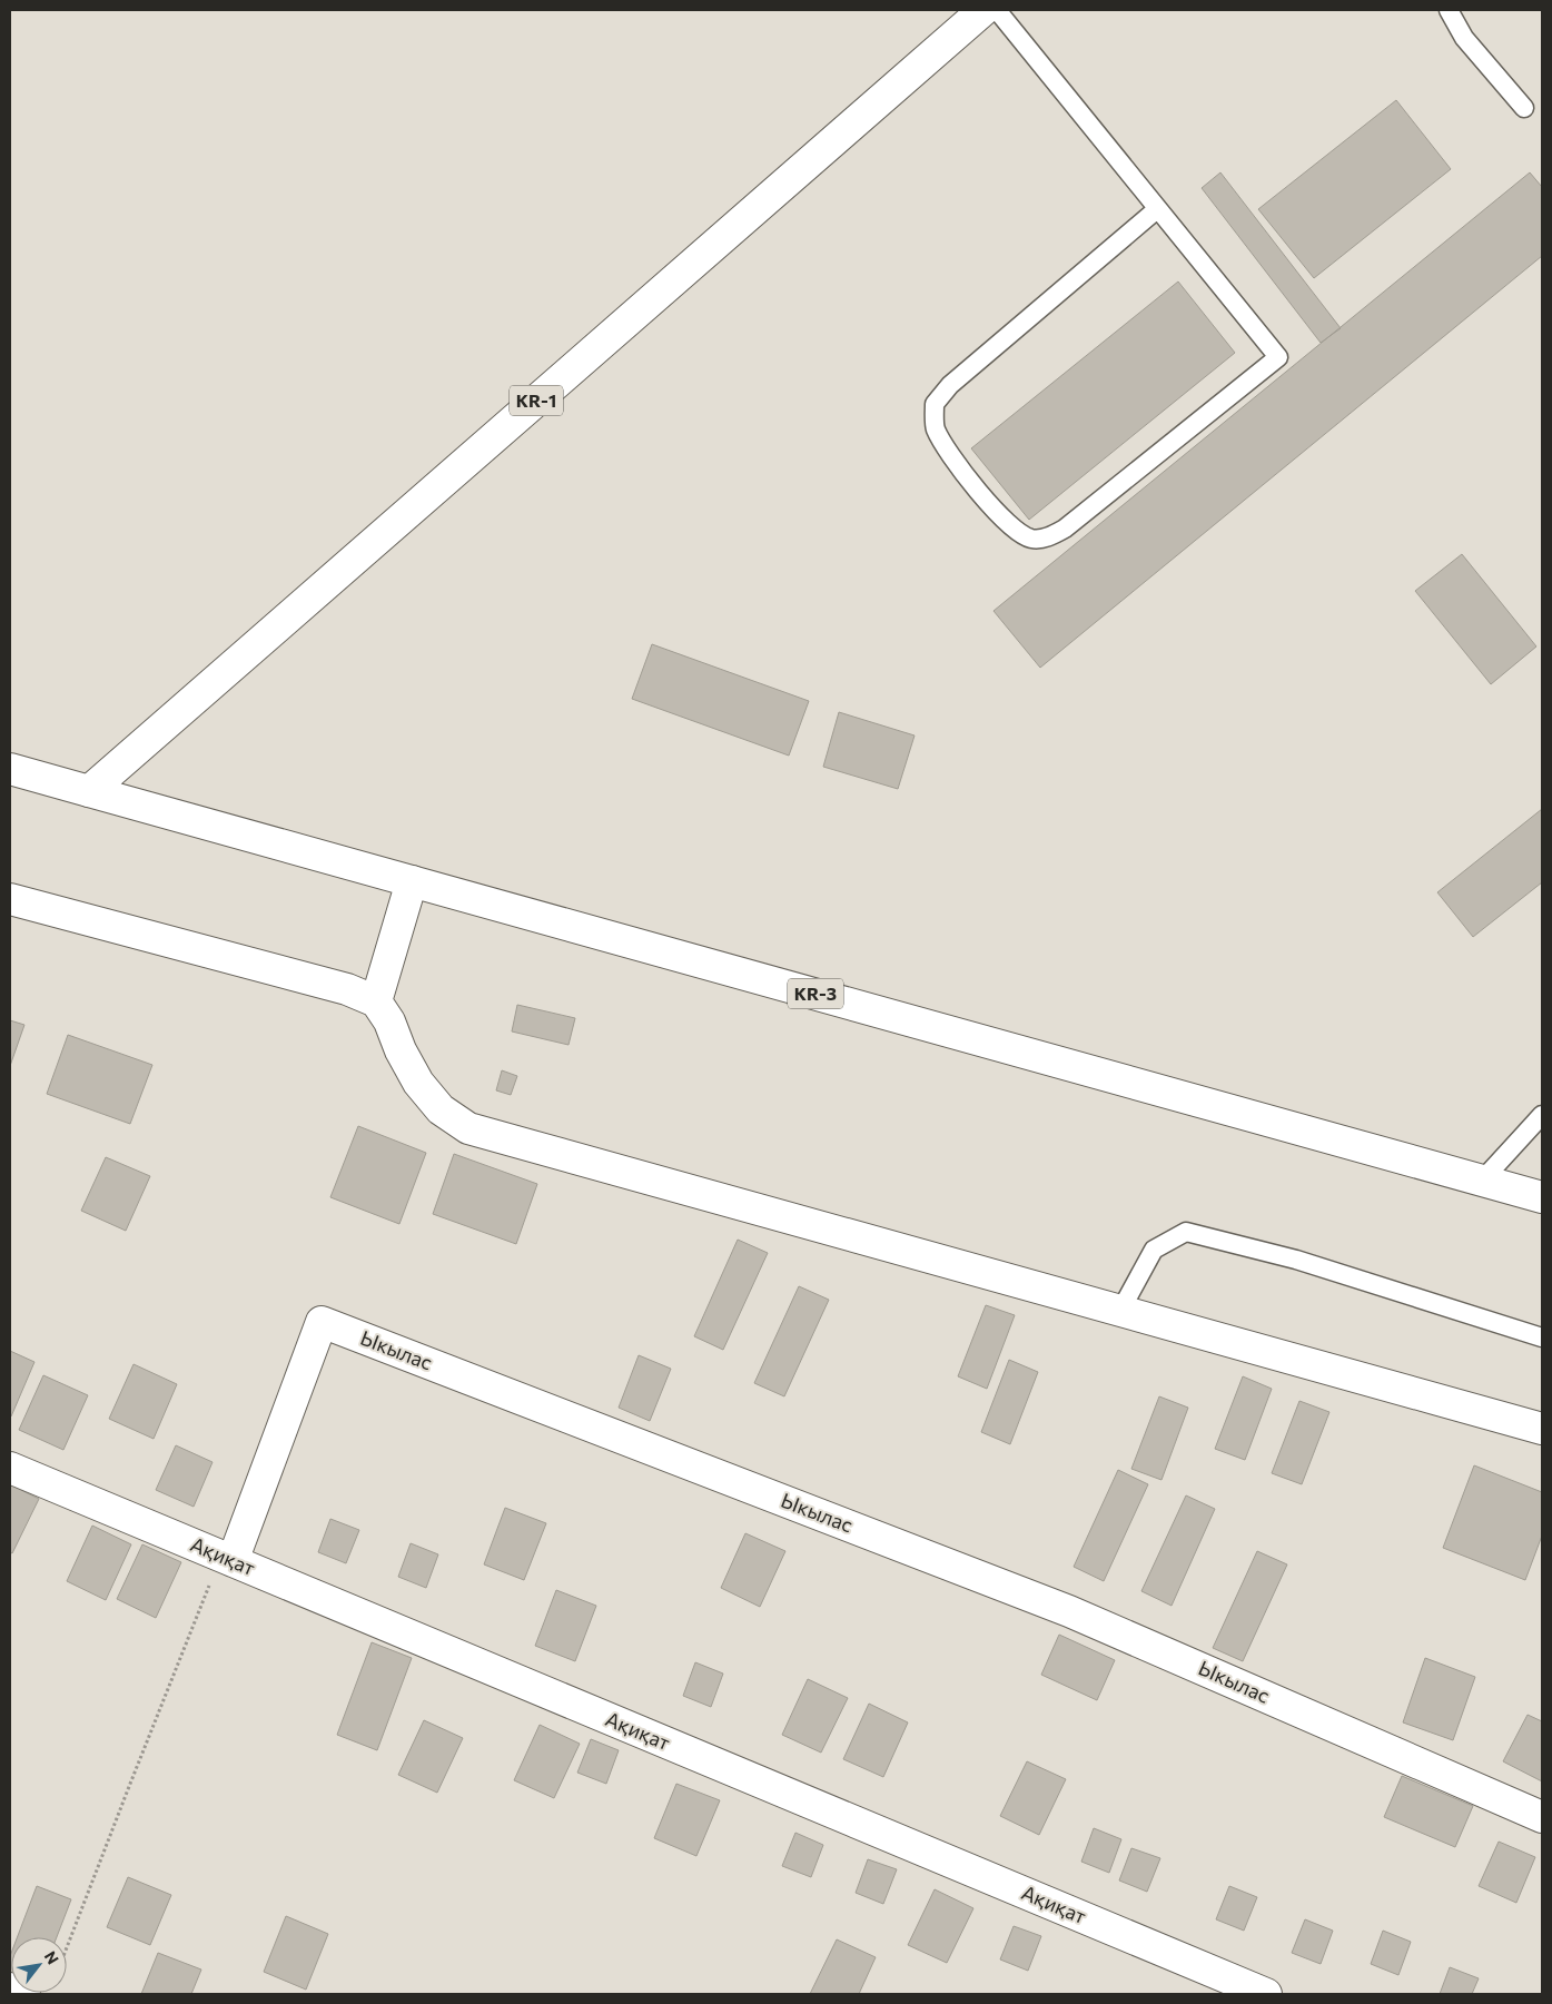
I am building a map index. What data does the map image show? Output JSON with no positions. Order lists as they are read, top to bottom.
{
  "streets": {
    "street": [
      "KR-1",
      "KR-3",
      "Ыкылас",
      "Ақиқат"
    ]
  },
  "crossings": [
    ["KR-1", "KR-3"],
    ["Ыкылас", "Ақиқат"]
  ],
  "north": "top right"
}
